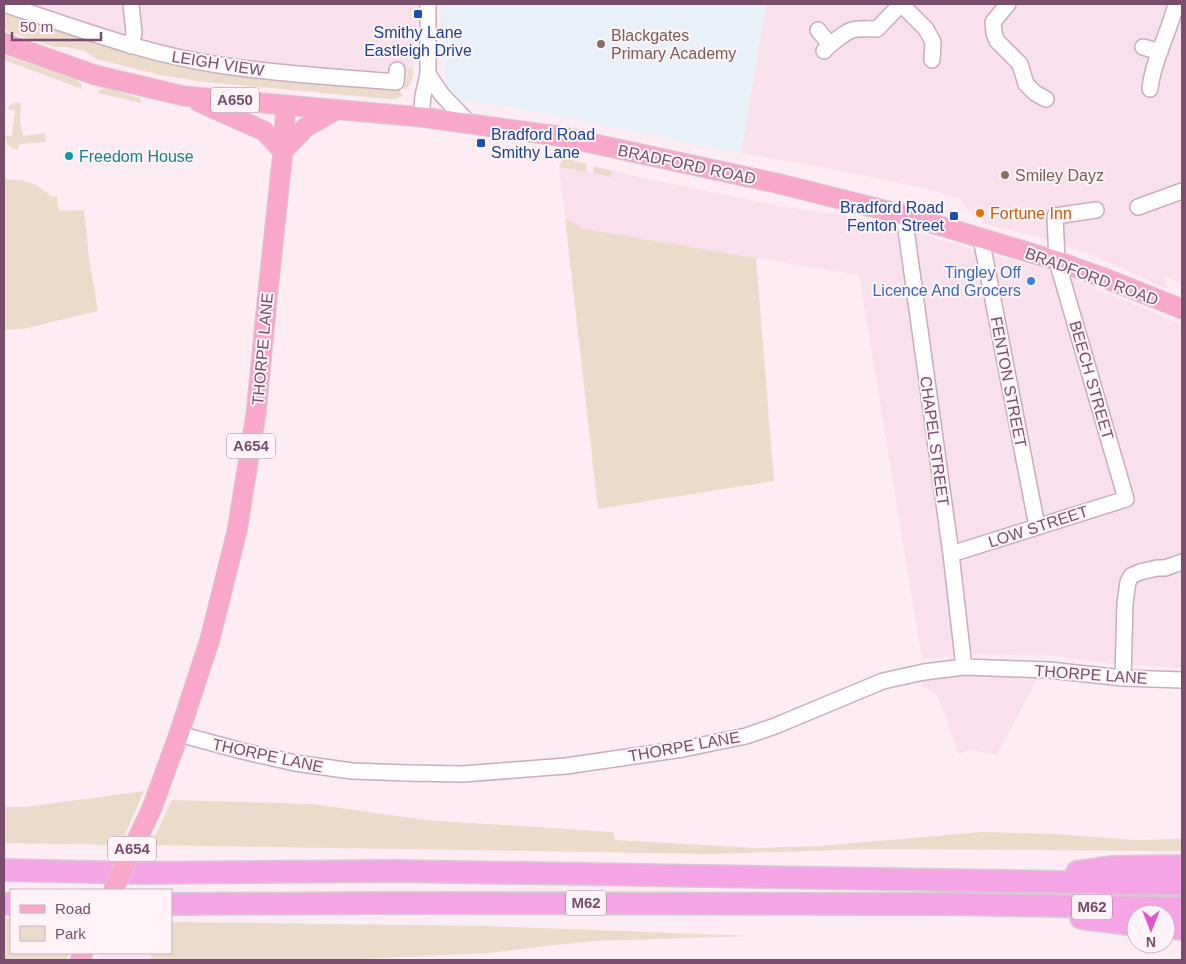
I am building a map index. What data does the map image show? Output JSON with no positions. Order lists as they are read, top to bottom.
{
  "streets": {
    "highway": ["M62"],
    "main road": [
      "A650",
      "BRADFORD ROAD",
      "THORPE LANE",
      "A654"
    ],
    "street": [
      "LEIGH VIEW",
      "BEECH STREET",
      "FENTON STREET",
      "CHAPEL STREET",
      "LOW STREET"
    ]
  },
  "crossings": [
    ["BRADFORD ROAD", "THORPE LANE"],
    ["BRADFORD ROAD", "BEECH STREET"],
    ["BRADFORD ROAD", "FENTON STREET"],
    ["BRADFORD ROAD", "CHAPEL STREET"],
    ["THORPE LANE", "CHAPEL STREET"],
    ["BEECH STREET", "LOW STREET"],
    ["FENTON STREET", "LOW STREET"],
    ["CHAPEL STREET", "LOW STREET"]
  ],
  "places": {
    "transit": ["Smithy Lane Eastleigh Drive", "Bradford Road Smithy Lane", "Bradford Road Fenton Street"],
    "other": [
      "Blackgates Primary Academy",
      "Freedom House",
      "Smiley Dayz",
      "Fortune Inn",
      "Tingley Off Licence And Grocers"
    ]
  },
  "legend": ["Road", "Park"],
  "scale_bar": "50 m",
  "north": "bottom"
}
